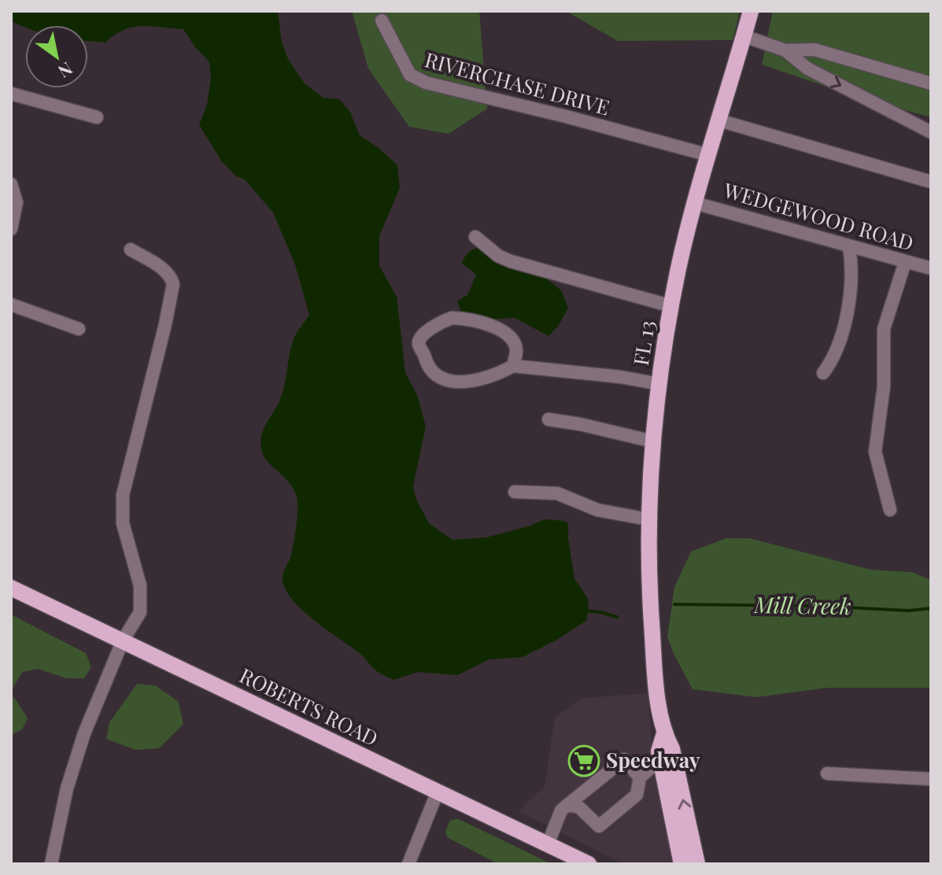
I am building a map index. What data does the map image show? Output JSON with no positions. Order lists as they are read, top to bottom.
{
  "streets": {
    "main road": ["FL 13", "ROBERTS ROAD"],
    "street": ["RIVERCHASE DRIVE", "WEDGEWOOD ROAD"]
  },
  "crossings": [
    ["RIVERCHASE DRIVE", "FL 13"],
    ["WEDGEWOOD ROAD", "FL 13"]
  ],
  "water": ["Mill Creek"],
  "places": {
    "supermarket": ["Speedway"]
  },
  "north": "bottom right"
}
